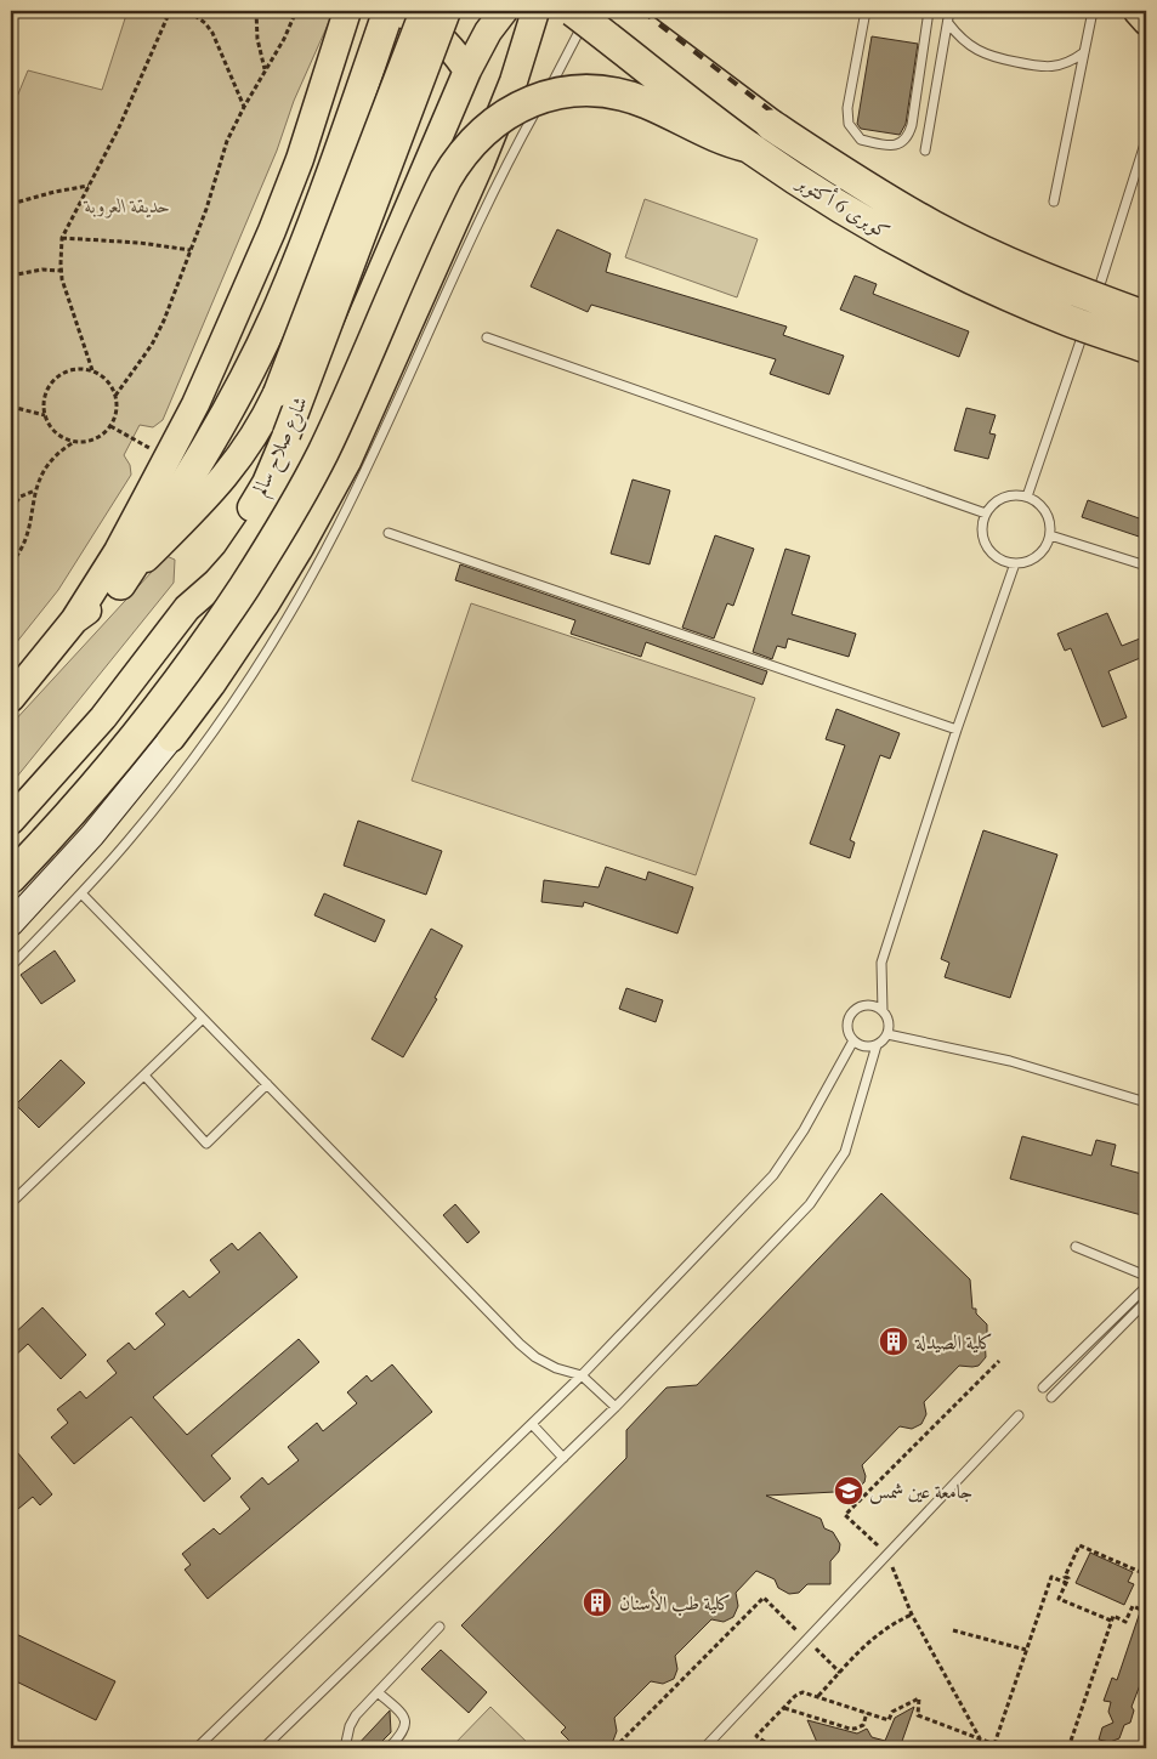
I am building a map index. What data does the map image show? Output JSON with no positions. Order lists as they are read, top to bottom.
{
  "streets": {
    "highway": ["كوبرى 6 أكتوبر", "شارع صلاح سالم"]
  },
  "parks": ["حديقة العروبة"],
  "places": {
    "building": ["كلية الصيدلة", "كلية طب الأسنان"],
    "school or university": ["جامعة عين شمس"]
  }
}
